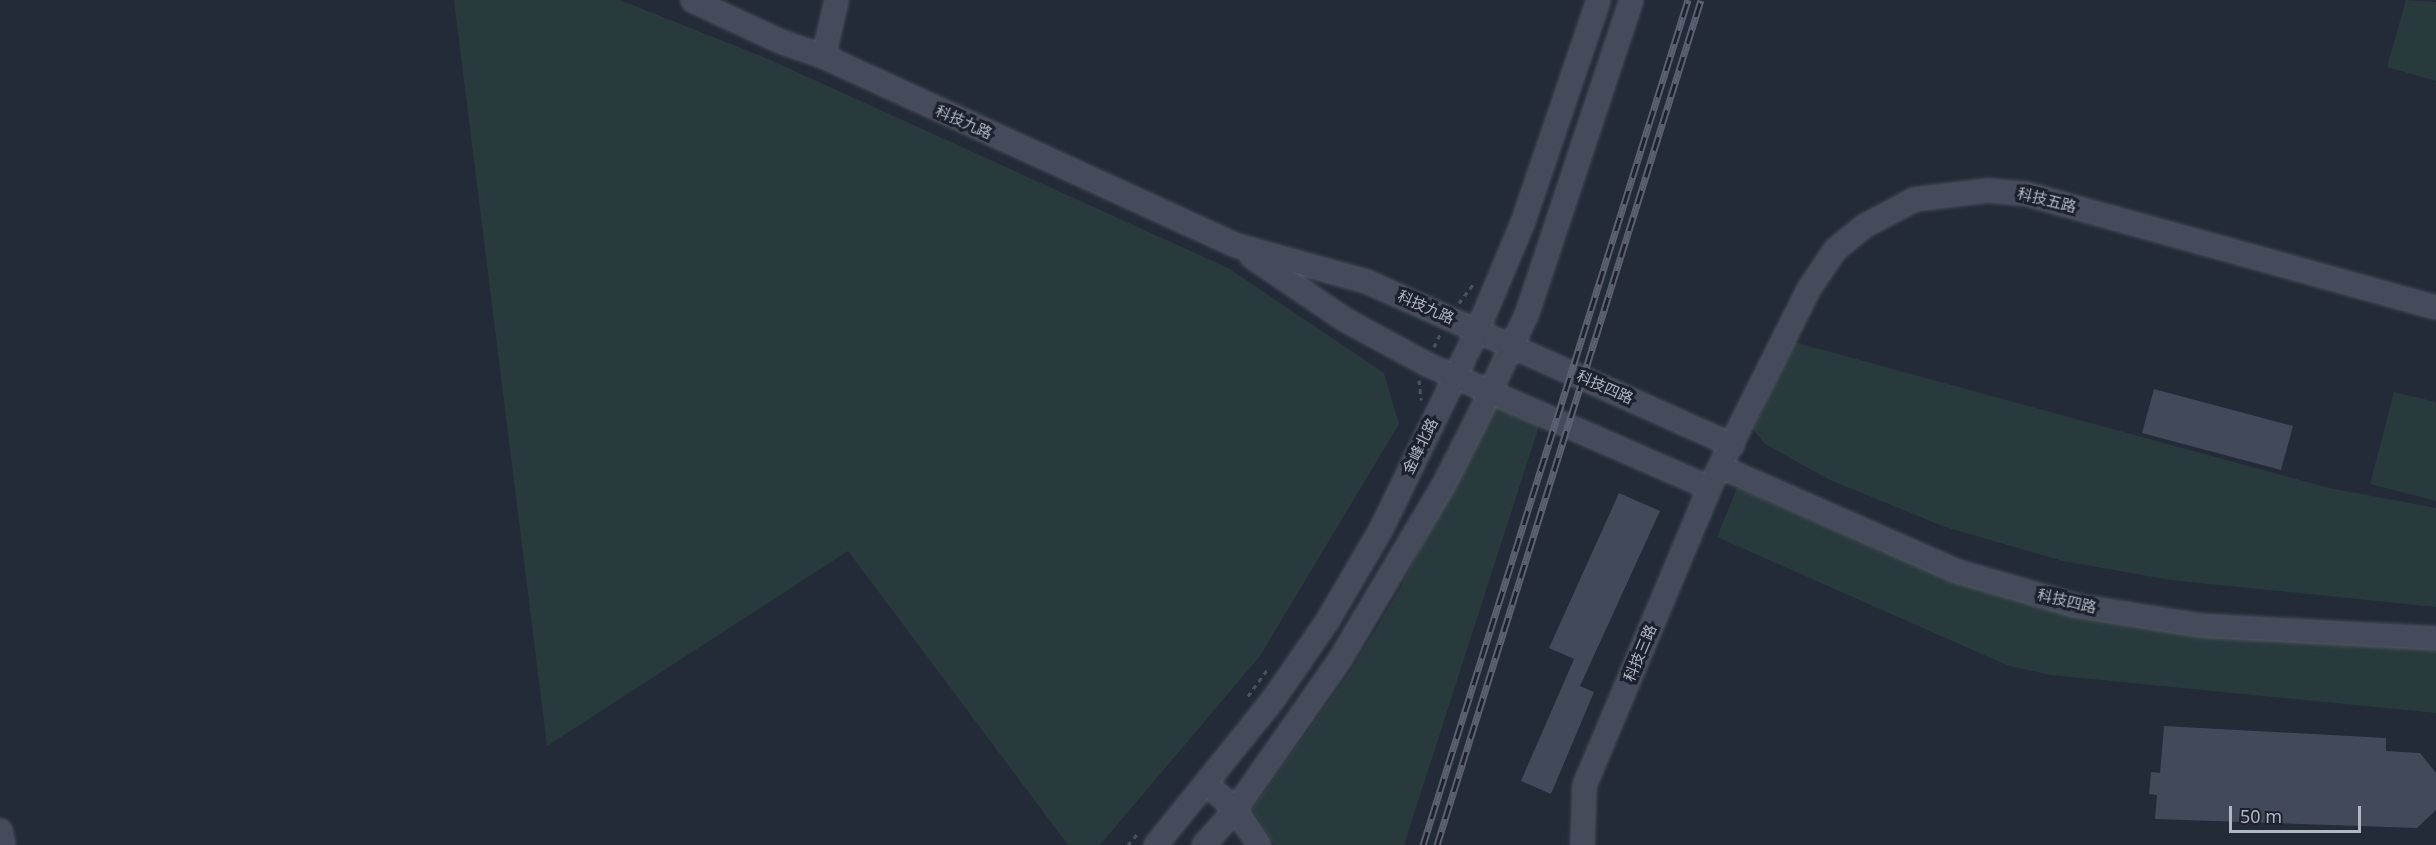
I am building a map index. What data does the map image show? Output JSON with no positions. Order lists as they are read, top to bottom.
{
  "streets": {
    "street": [
      "科技九路",
      "科技五路",
      "科技四路",
      "金峰北路",
      "科技三路"
    ]
  },
  "crossings": [
    ["科技九路", "科技四路"],
    ["科技九路", "金峰北路"],
    ["科技五路", "科技四路"],
    ["科技五路", "科技三路"],
    ["科技四路", "金峰北路"],
    ["科技四路", "科技三路"]
  ],
  "scale_bar": "50 m"
}
